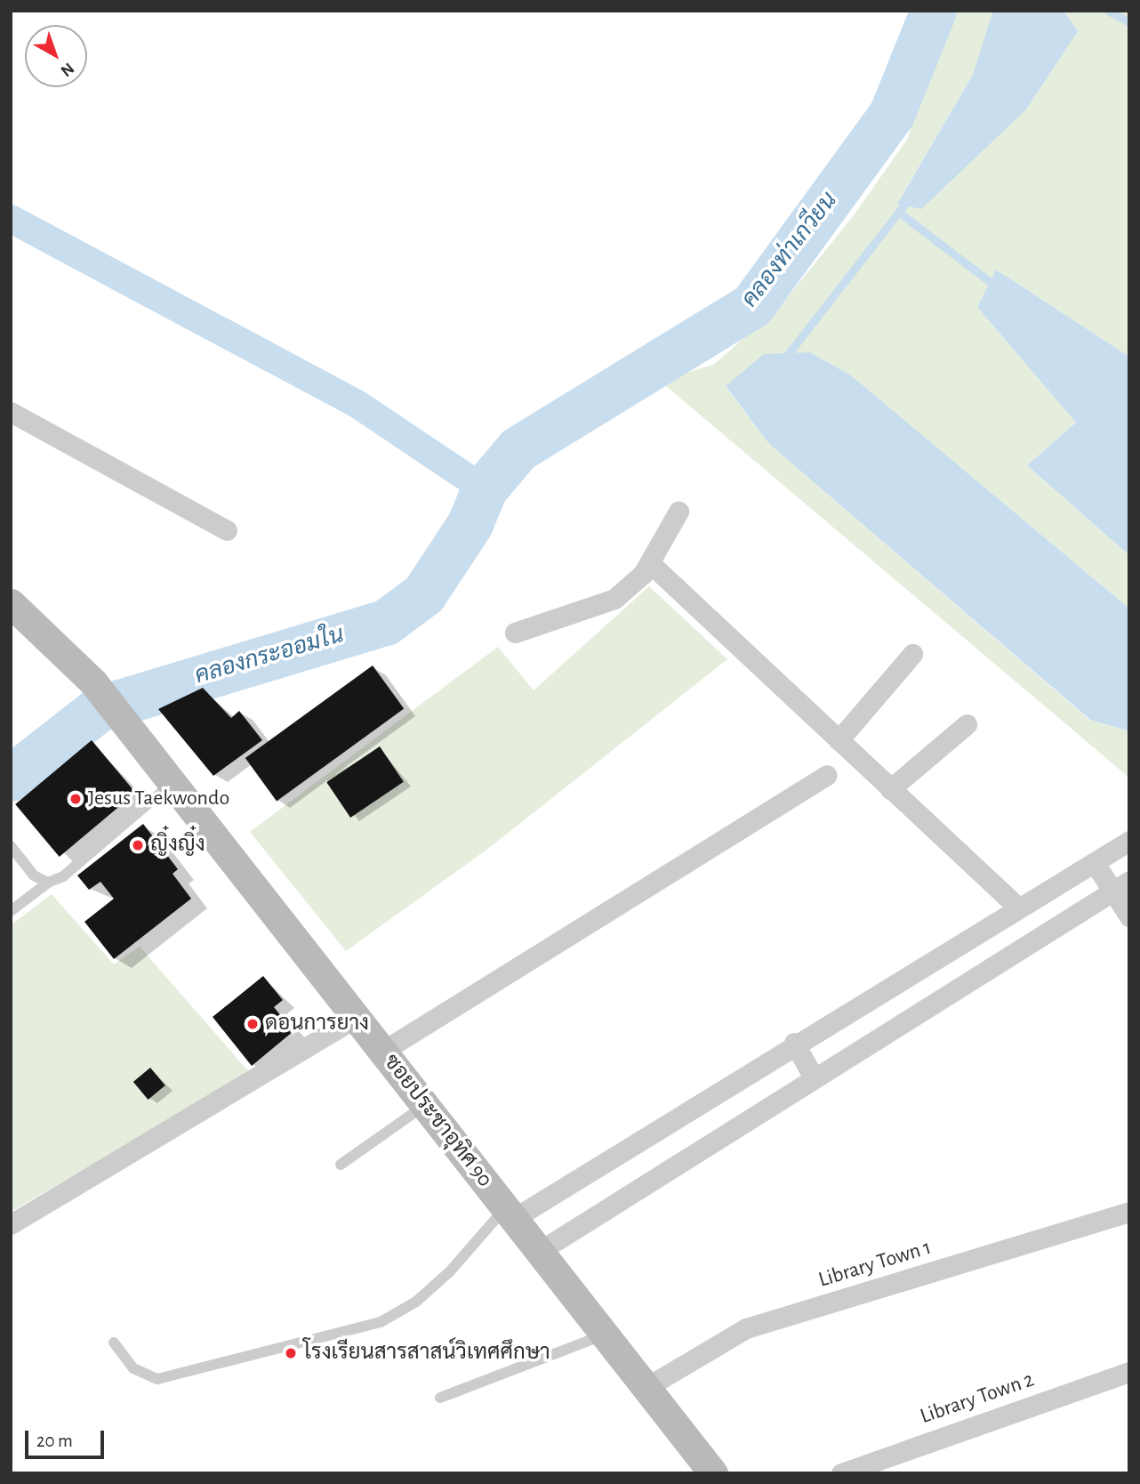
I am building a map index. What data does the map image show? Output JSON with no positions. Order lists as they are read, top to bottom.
{
  "streets": {
    "street": ["ซอยประชาอุทิศ 90", "Library Town 1", "Library Town 2"]
  },
  "crossings": [
    ["ซอยประชาอุทิศ 90", "Library Town 1"]
  ],
  "water": ["คลองท่าเกวียน", "คลองกระออมใน"],
  "places": [
    "Jesus Taekwondo",
    "ญิ๋งญิ๋ง",
    "ดอนการยาง",
    "โรงเรียนสารสาสน์วิเทศศึกษา"
  ],
  "scale_bar": "20 m",
  "north": "bottom right"
}
